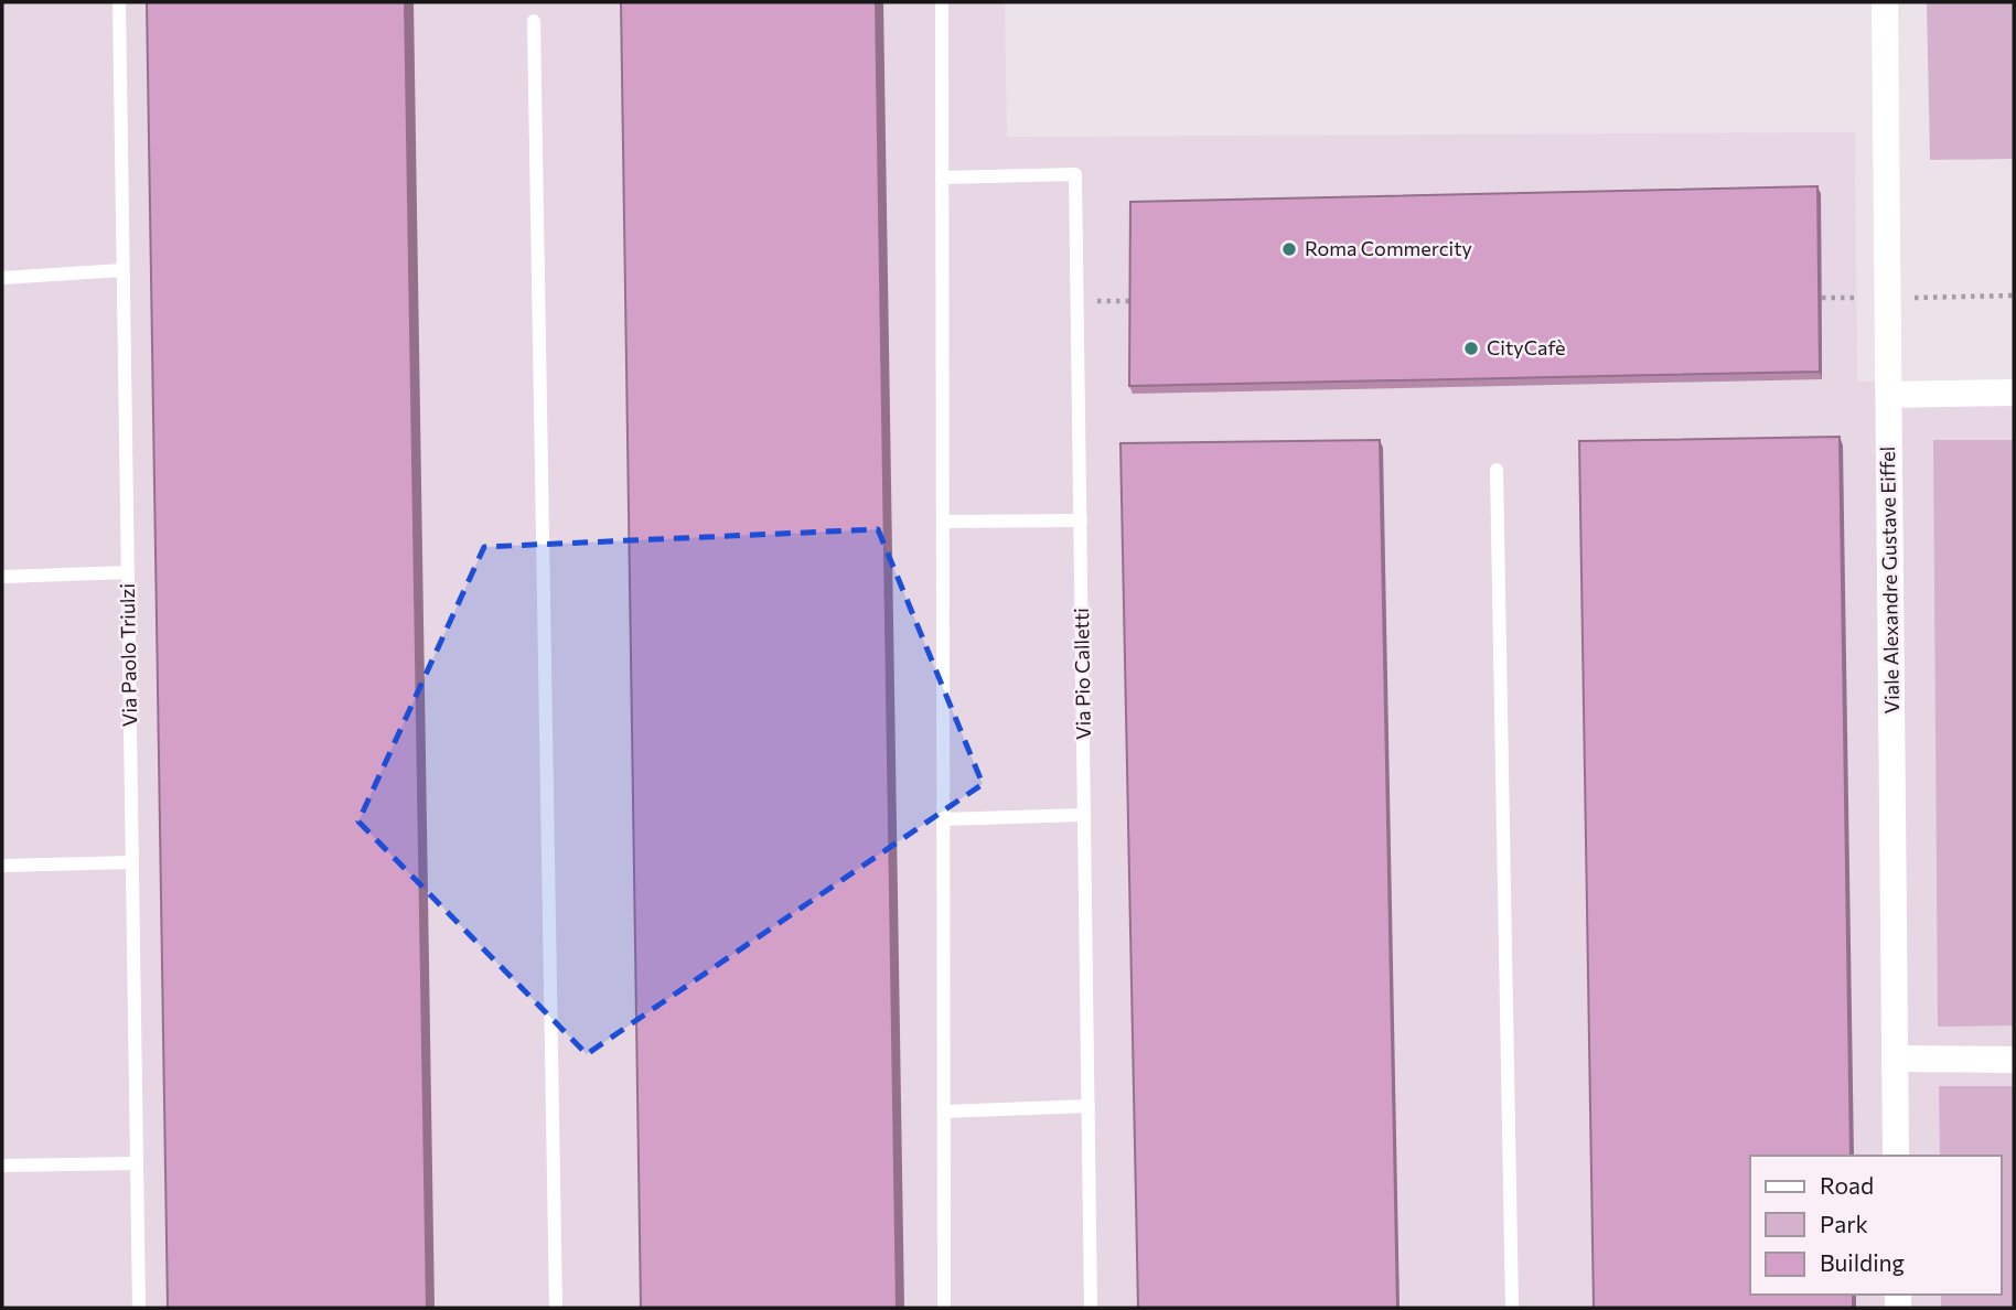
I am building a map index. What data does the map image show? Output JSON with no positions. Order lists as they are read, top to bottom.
{
  "streets": {
    "street": ["Viale Alexandre Gustave Eiffel"],
    "lane": ["Via Paolo Triulzi", "Via Pio Calletti"]
  },
  "places": ["Roma Commercity", "CityCafè"],
  "legend": ["Road", "Park", "Building"]
}
